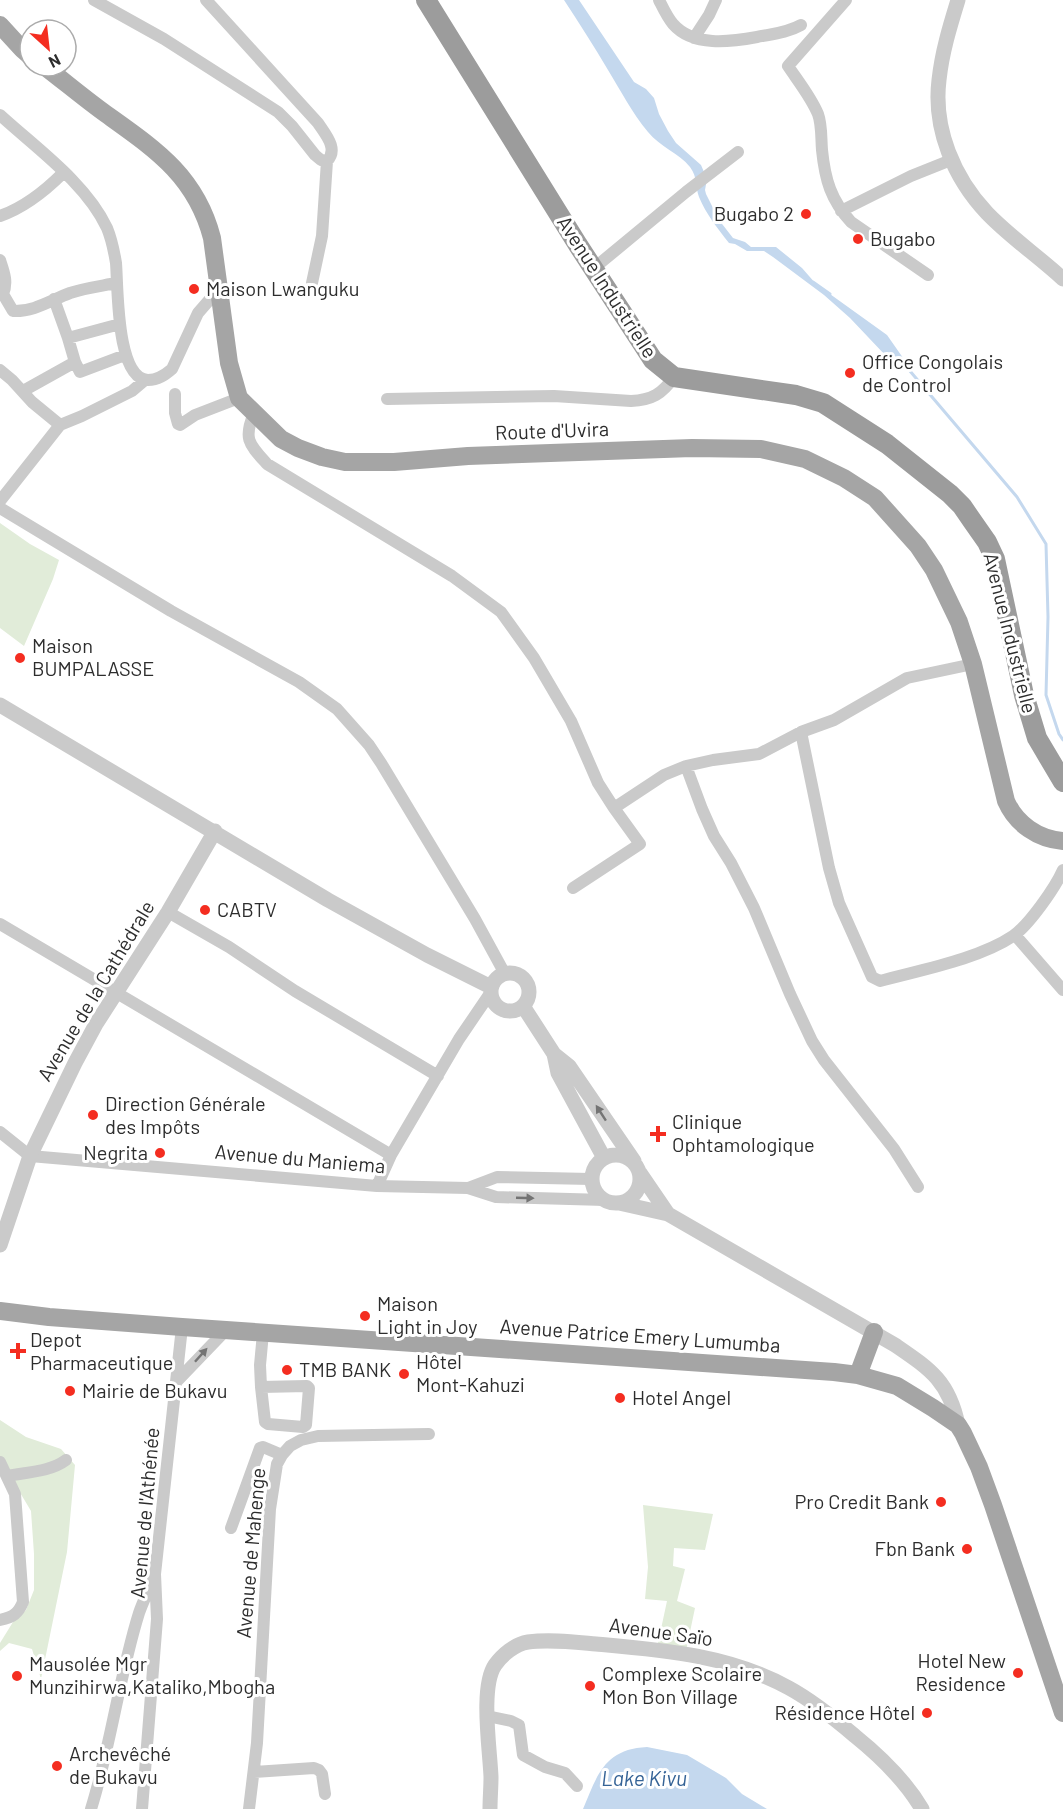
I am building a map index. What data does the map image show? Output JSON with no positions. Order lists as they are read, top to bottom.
{
  "streets": {
    "highway": ["Avenue Industrielle"],
    "main road": ["Route d'Uvira", "Avenue Patrice Emery Lumumba"],
    "street": [
      "Avenue de la Cathédrale",
      "Avenue du Maniema",
      "Avenue de l'Athénée",
      "Avenue de Mahenge",
      "Avenue Saïo"
    ]
  },
  "crossings": [
    ["Avenue de la Cathédrale", "Avenue du Maniema"],
    ["Avenue Patrice Emery Lumumba", "Avenue de l'Athénée"]
  ],
  "water": ["Lake Kivu"],
  "places": {
    "other": [
      "Bugabo 2",
      "Bugabo",
      "Maison Lwanguku",
      "Office Congolais de Control",
      "Maison BUMPALASSE",
      "CABTV",
      "Direction Générale des Impôts",
      "Negrita",
      "Maison Light in Joy",
      "TMB BANK",
      "Hôtel Mont-Kahuzi",
      "Mairie de Bukavu",
      "Hotel Angel",
      "Pro Credit Bank",
      "Fbn Bank",
      "Hotel New Residence",
      "Mausolée Mgr Munzihirwa,Kataliko,Mbogha",
      "Complexe Scolaire Mon Bon Village",
      "Résidence Hôtel",
      "Archevêché de Bukavu"
    ],
    "health": ["Clinique Ophtamologique", "Depot Pharmaceutique"]
  },
  "north": "bottom right"
}
